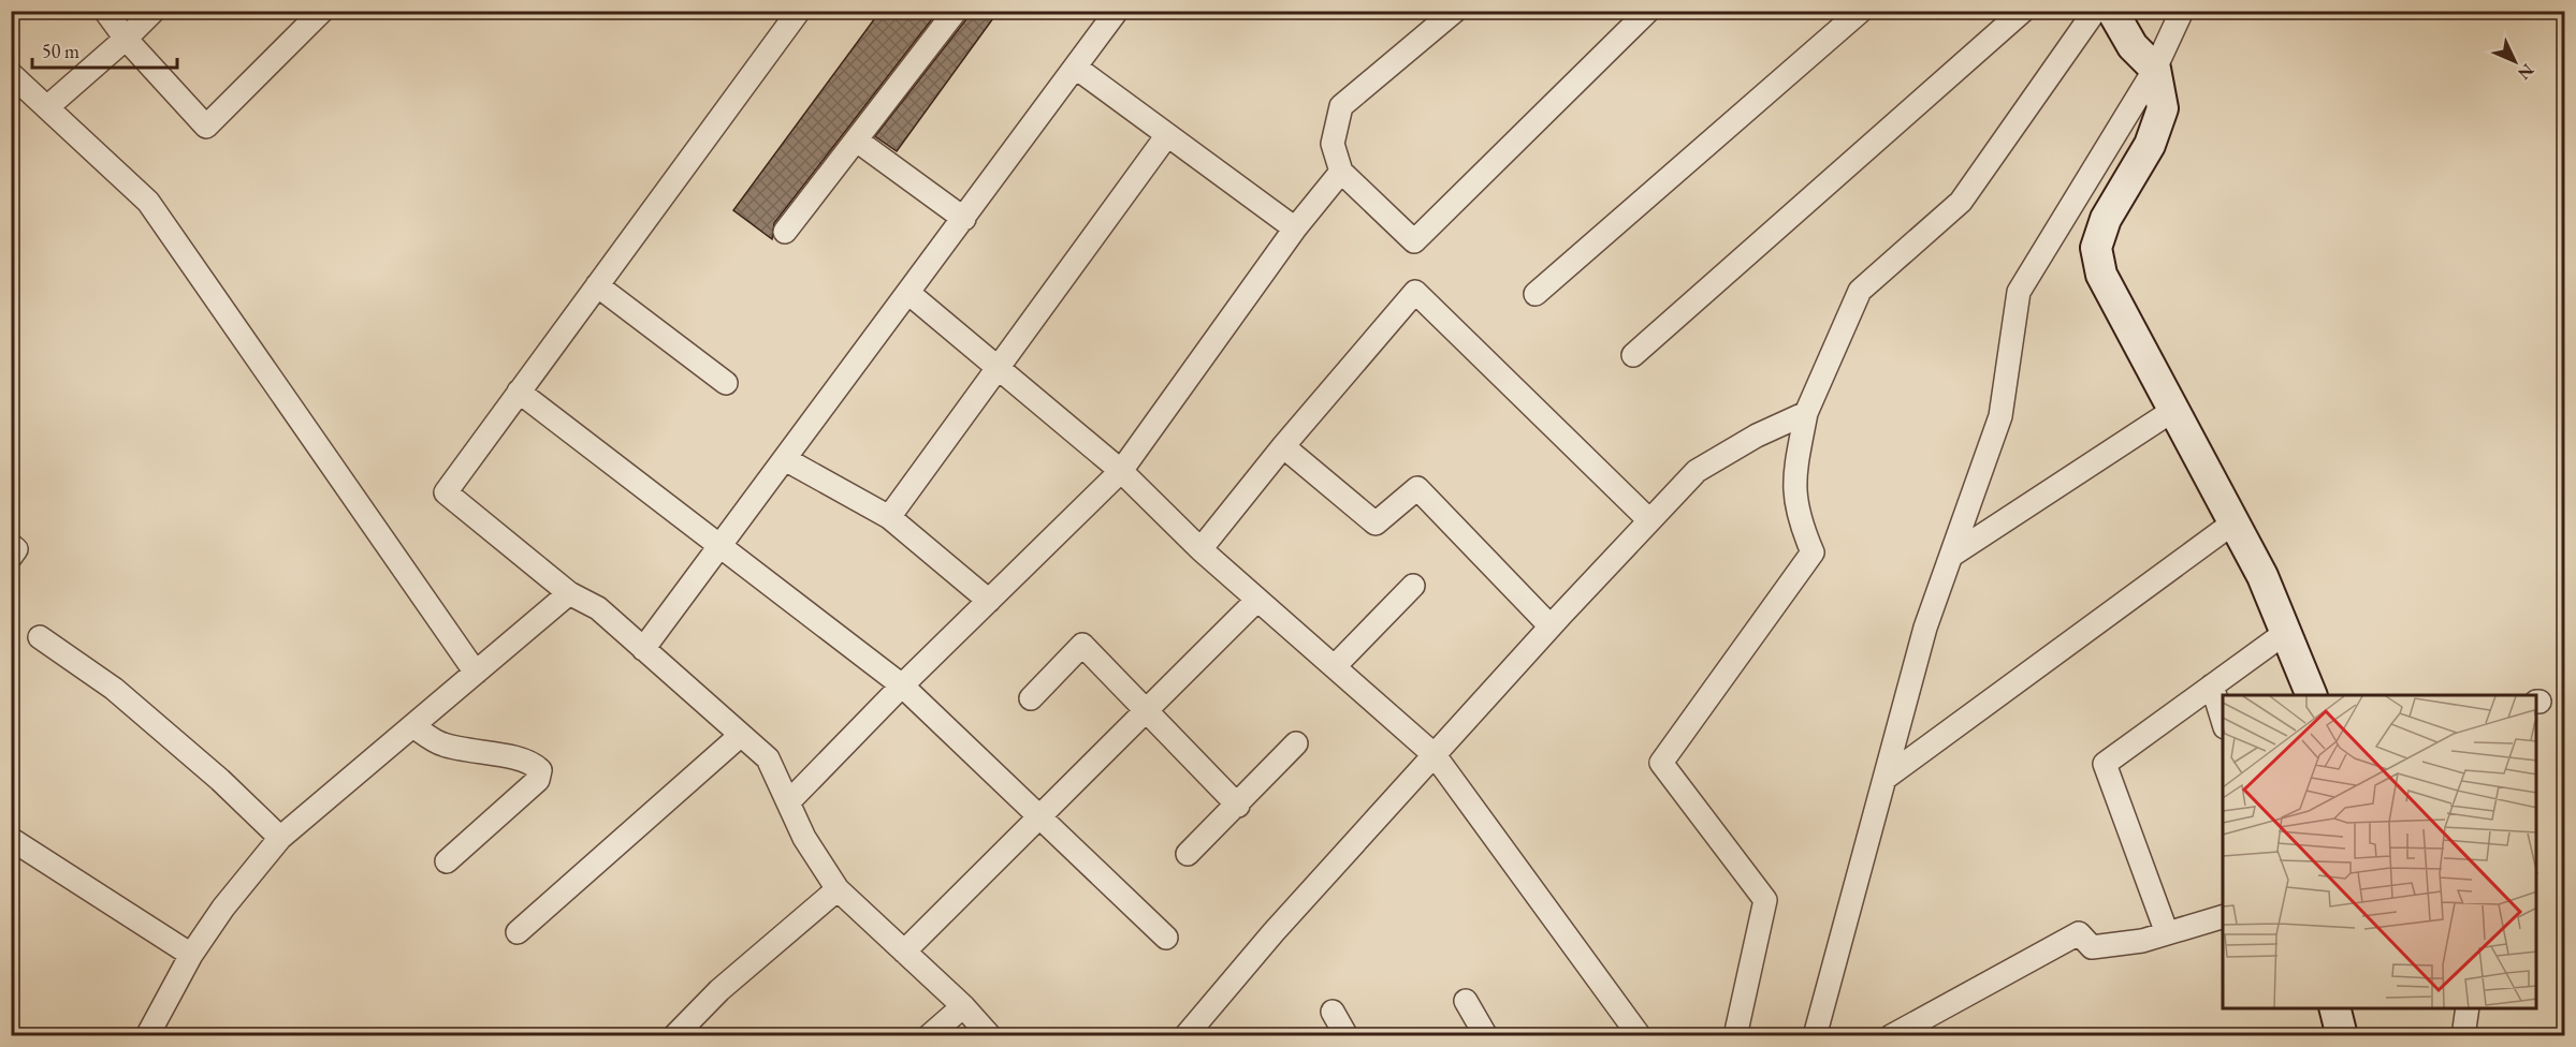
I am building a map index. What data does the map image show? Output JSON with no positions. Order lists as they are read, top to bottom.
{
  "scale_bar": "50 m",
  "north": "bottom right"
}
